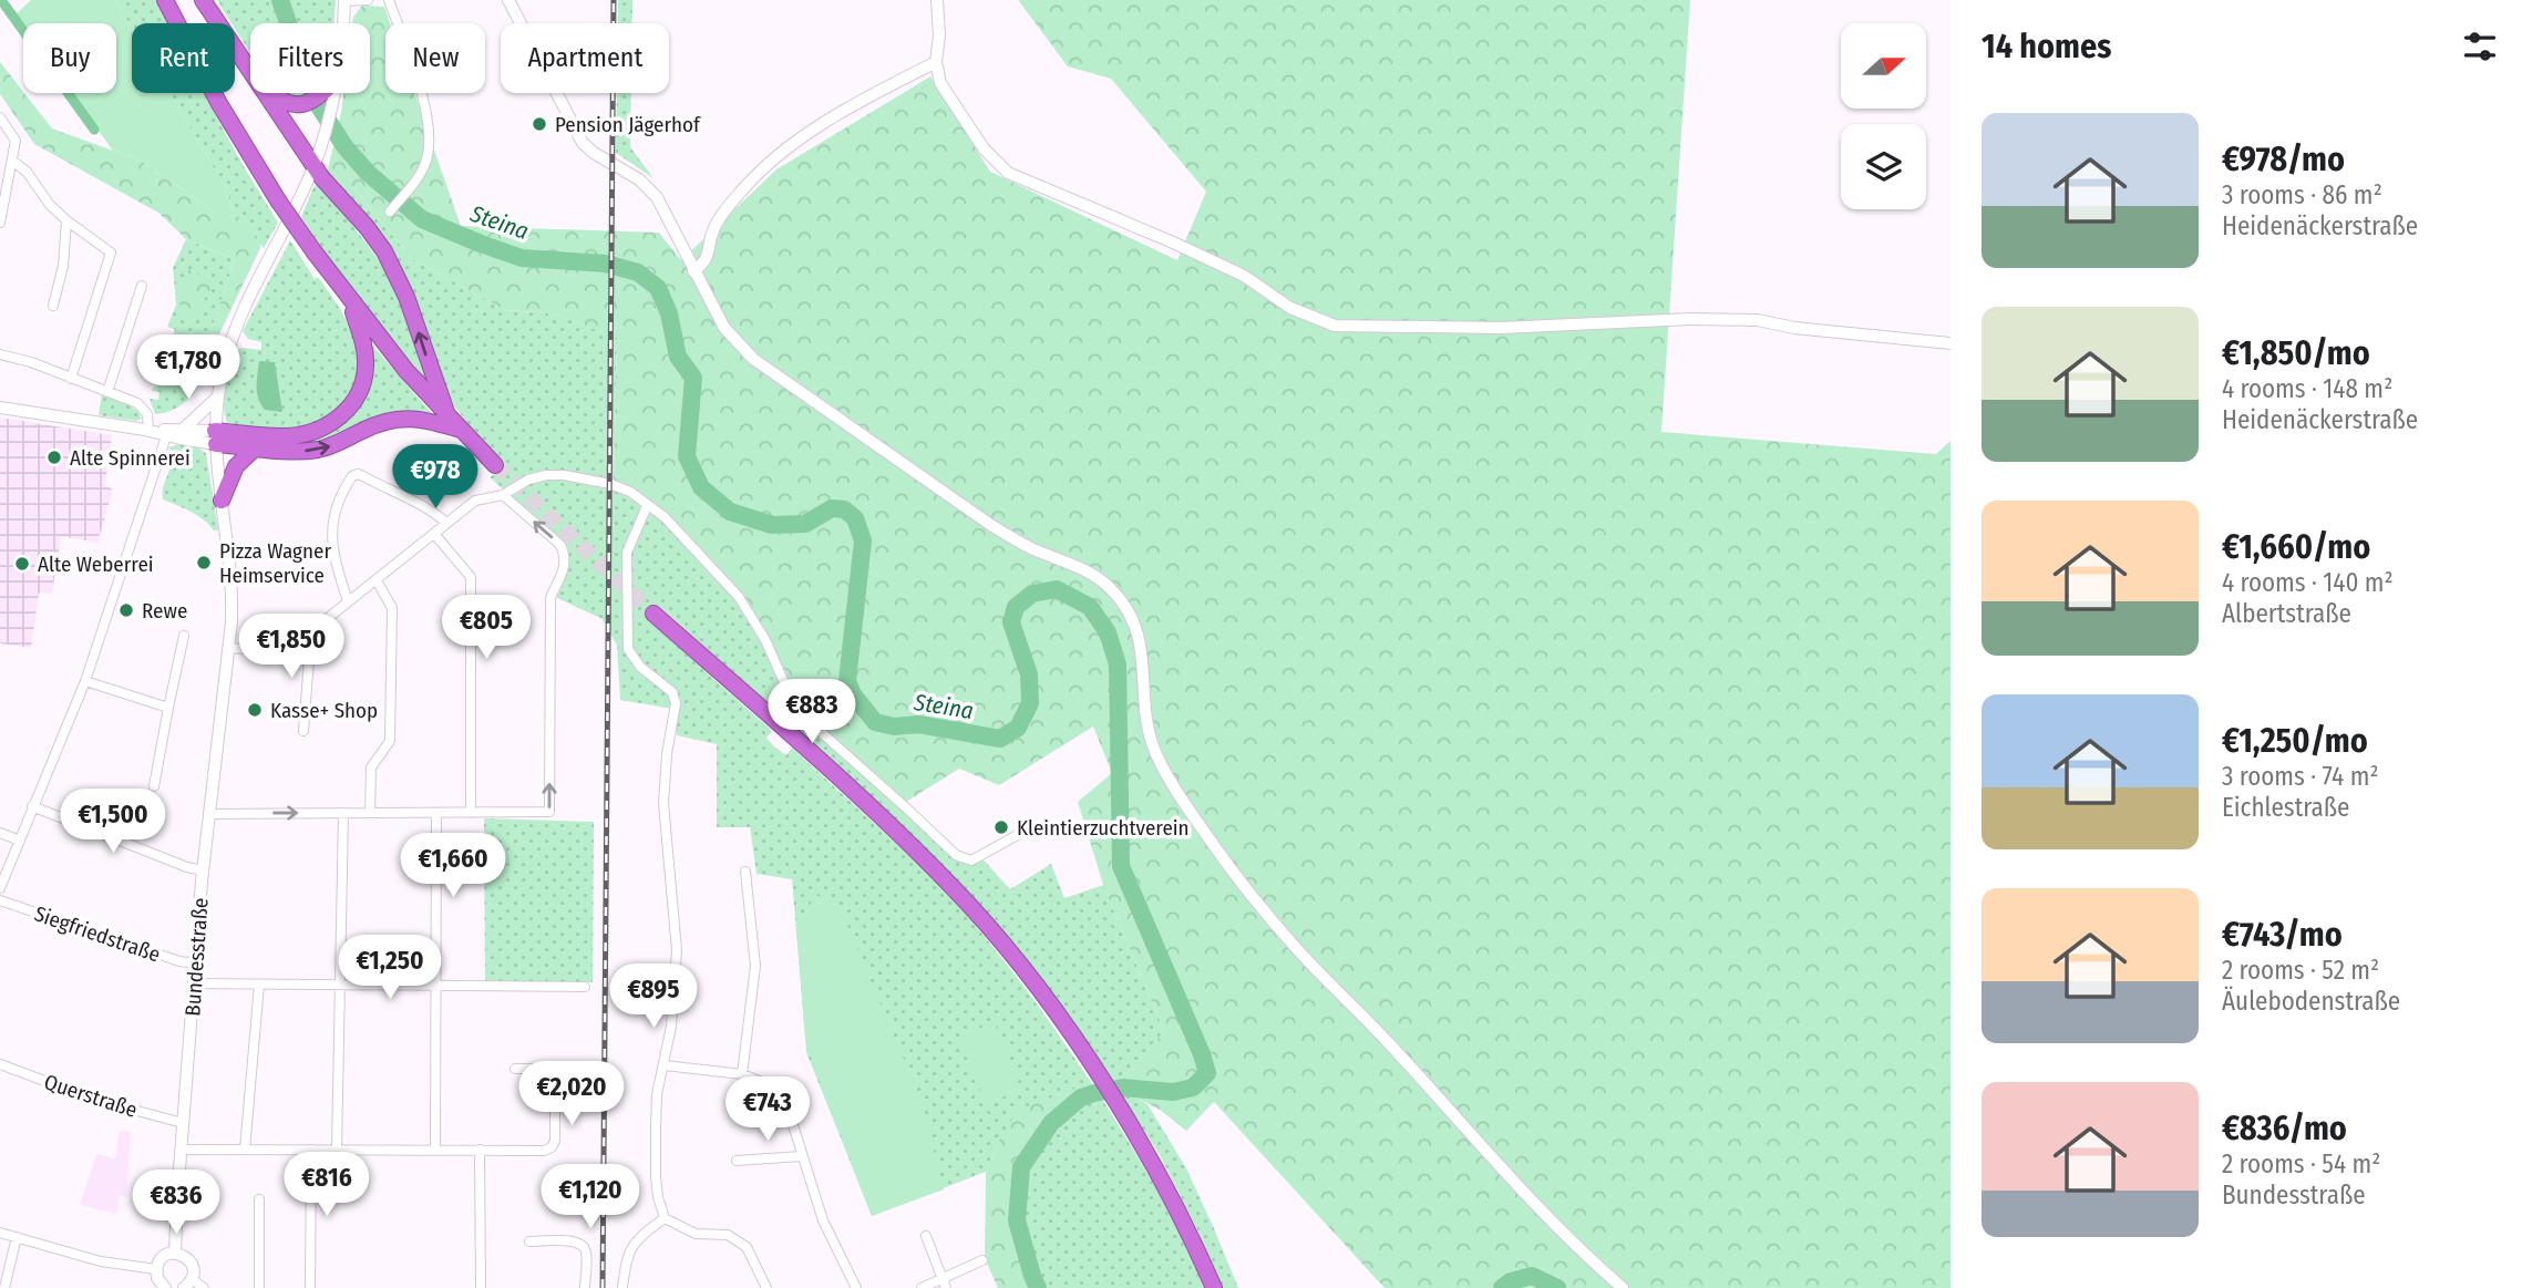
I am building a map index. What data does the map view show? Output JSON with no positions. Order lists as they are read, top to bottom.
{
  "streets": {
    "main road": ["Bundesstraße"],
    "street": ["Siegfriedstraße", "Querstraße"]
  },
  "crossings": [
    ["Siegfriedstraße", "Bundesstraße"],
    ["Bundesstraße", "Querstraße"]
  ],
  "water": ["Steina"],
  "places": [
    "Pension Jägerhof",
    "Alte Spinnerei",
    "Pizza Wagner Heimservice",
    "Alte Weberrei",
    "Rewe",
    "Kasse+ Shop",
    "Kleintierzuchtverein"
  ],
  "north": "right",
  "page": {
    "heading": "14 homes",
    "chip": [
      "Buy",
      "Rent",
      "Filters",
      "New",
      "Apartment"
    ],
    "list": [
      {
        "name": "€978/mo",
        "note": "3 rooms · 86 m² · Heidenäckerstraße"
      },
      {
        "name": "€1,850/mo",
        "note": "4 rooms · 148 m² · Heidenäckerstraße"
      },
      {
        "name": "€1,660/mo",
        "note": "4 rooms · 140 m² · Albertstraße"
      },
      {
        "name": "€1,250/mo",
        "note": "3 rooms · 74 m² · Eichlestraße"
      },
      {
        "name": "€743/mo",
        "note": "2 rooms · 52 m² · Äulebodenstraße"
      },
      {
        "name": "€836/mo",
        "note": "2 rooms · 54 m² · Bundesstraße"
      }
    ],
    "price": [
      "€1,780",
      "€978",
      "€805",
      "€1,850",
      "€883",
      "€1,500",
      "€1,660",
      "€1,250",
      "€895",
      "€2,020",
      "€743",
      "€816",
      "€1,120",
      "€836"
    ]
  }
}
